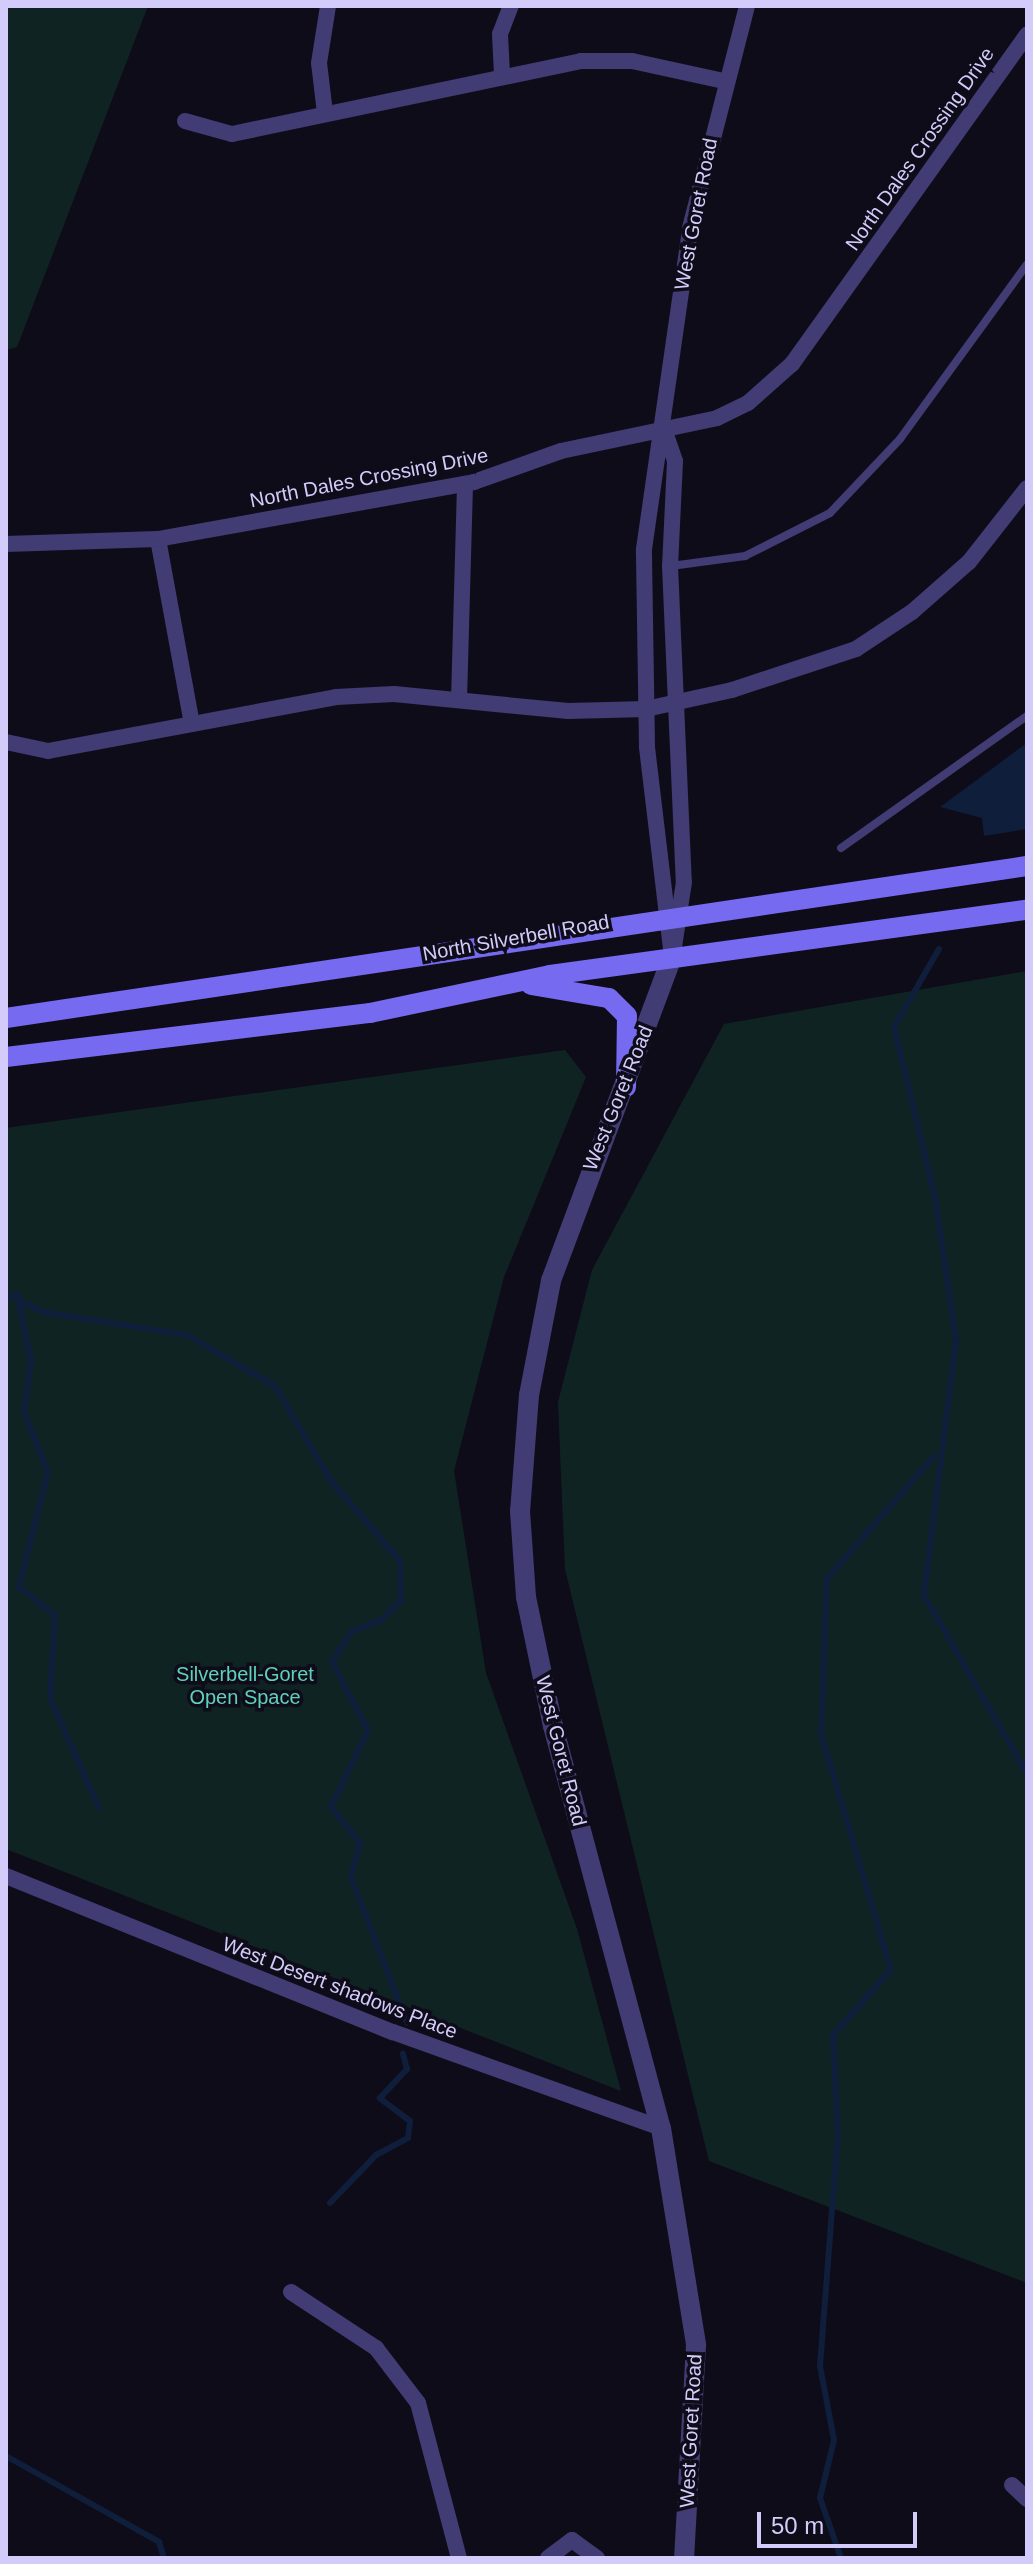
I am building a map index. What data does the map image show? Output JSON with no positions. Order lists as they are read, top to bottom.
{
  "streets": {
    "main road": ["North Silverbell Road"],
    "street": ["North Dales Crossing Drive", "West Goret Road", "West Desert shadows Place"]
  },
  "crossings": [
    ["North Dales Crossing Drive", "West Goret Road"],
    ["West Goret Road", "North Silverbell Road"],
    ["West Goret Road", "West Desert shadows Place"]
  ],
  "parks": ["Silverbell-Goret Open Space"],
  "scale_bar": "50 m"
}
